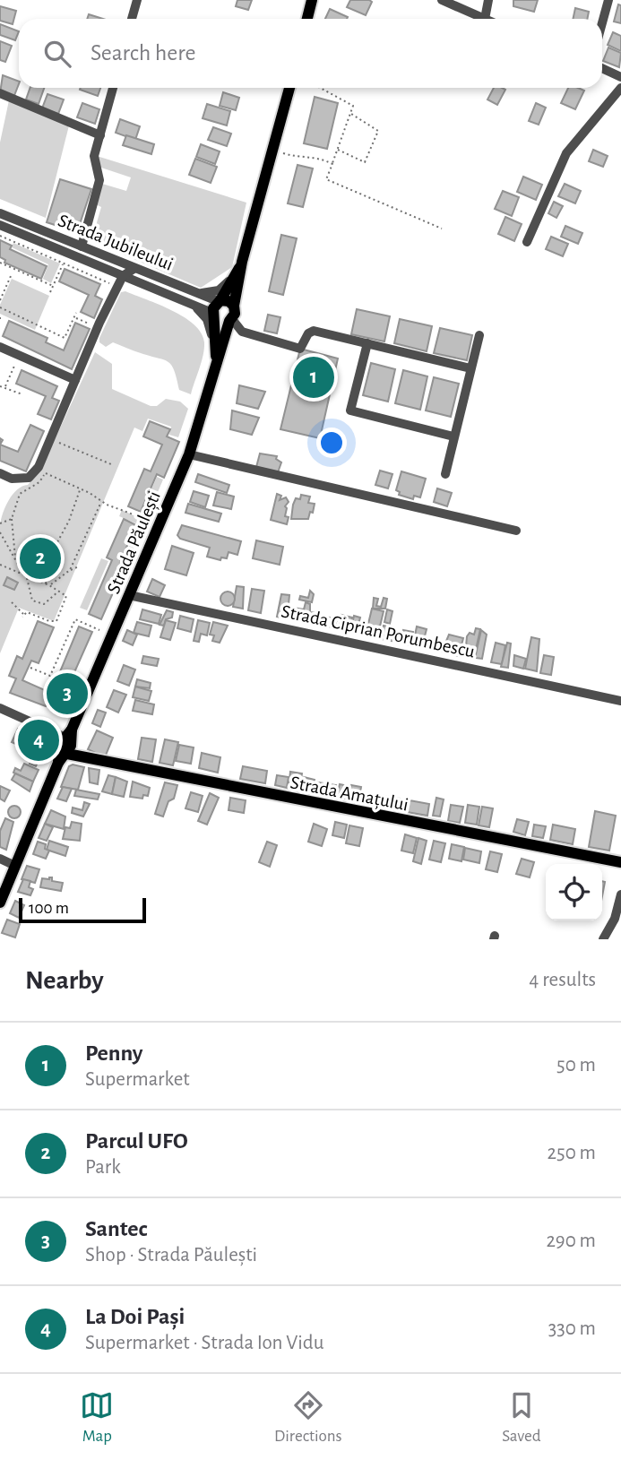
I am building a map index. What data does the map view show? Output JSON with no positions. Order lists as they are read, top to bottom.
{
  "streets": {
    "main road": ["Strada Păulești", "Strada Amațului"],
    "street": ["Strada Jubileului", "Strada Ciprian Porumbescu"]
  },
  "crossings": [
    ["Strada Jubileului", "Strada Păulești"],
    ["Strada Păulești", "Strada Ciprian Porumbescu"],
    ["Strada Păulești", "Strada Amațului"]
  ],
  "scale_bar": "100 m",
  "page": {
    "search": "Search here",
    "pins": [
      "1",
      "2",
      "3",
      "4"
    ],
    "scale": "100 m",
    "heading": ["Nearby", "4 results"],
    "list": [
      {
        "mark": "1",
        "name": "Penny",
        "note": "Supermarket",
        "value": "50 m"
      },
      {
        "mark": "2",
        "name": "Parcul UFO",
        "note": "Park",
        "value": "250 m"
      },
      {
        "mark": "3",
        "name": "Santec",
        "note": "Shop · Strada Păulești",
        "value": "290 m"
      },
      {
        "mark": "4",
        "name": "La Doi Pași",
        "note": "Supermarket · Strada Ion Vidu",
        "value": "330 m"
      }
    ],
    "nav": ["Map", "Directions", "Saved"]
  }
}
